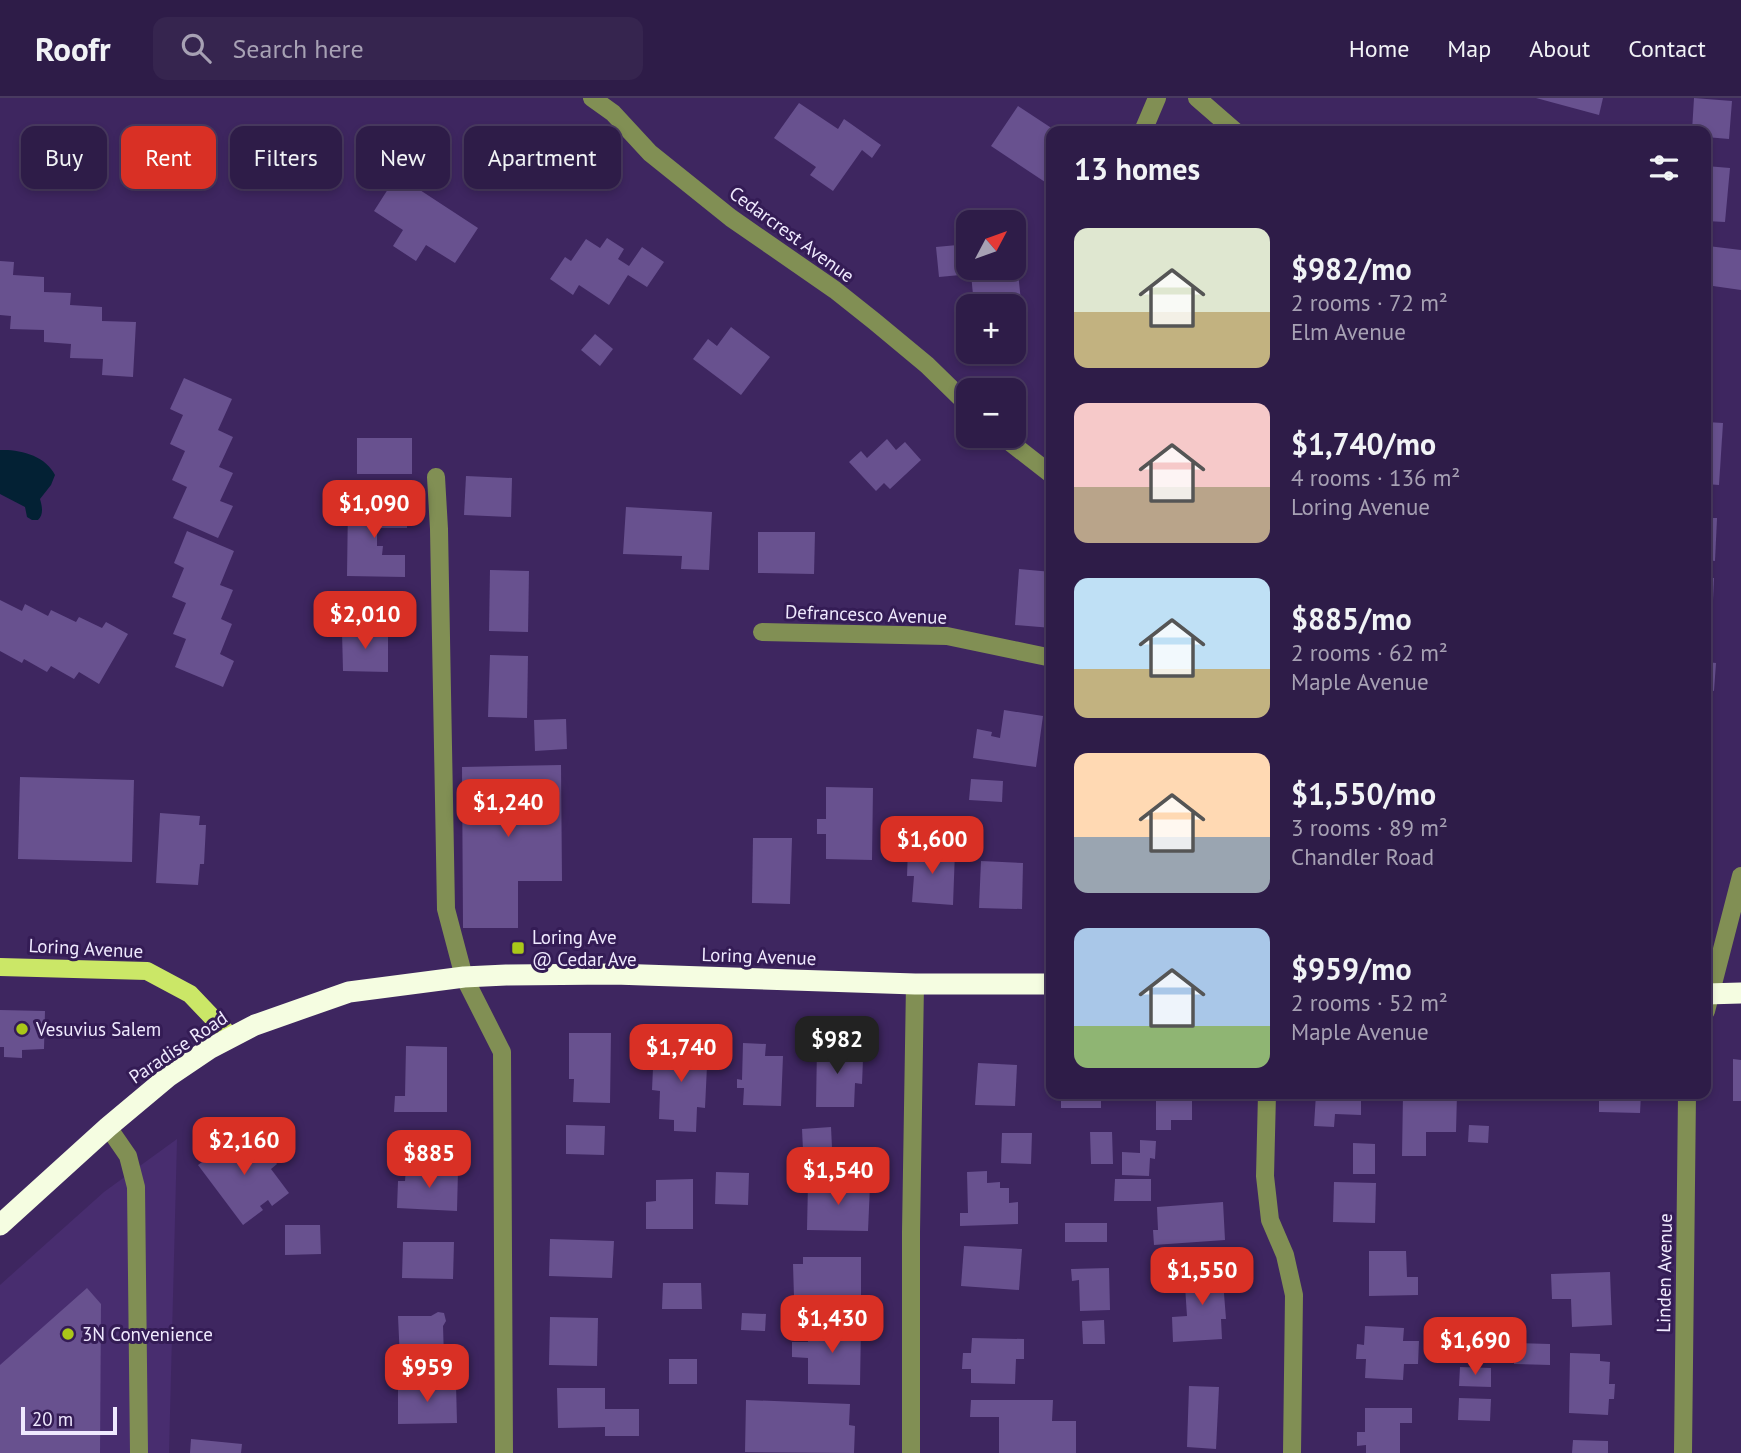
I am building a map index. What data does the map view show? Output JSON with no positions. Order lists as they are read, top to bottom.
{
  "streets": {
    "highway": ["Loring Avenue", "Paradise Road"],
    "street": ["Cedarcrest Avenue", "Defrancesco Avenue", "Linden Avenue"]
  },
  "crossings": [
    ["Loring Avenue", "Paradise Road"]
  ],
  "places": {
    "transit": ["Loring Ave @ Cedar Ave"],
    "other": ["Vesuvius Salem", "3N Convenience"]
  },
  "scale_bar": "20 m",
  "north": "top right",
  "page": {
    "header": "Roofr",
    "search": "Search here",
    "nav": [
      "Home",
      "Map",
      "About",
      "Contact"
    ],
    "chip": [
      "Buy",
      "Rent",
      "Filters",
      "New",
      "Apartment"
    ],
    "heading": "13 homes",
    "map_buttons": ["+", "−"],
    "list": [
      {
        "name": "$982/mo",
        "note": "2 rooms · 72 m² · Elm Avenue"
      },
      {
        "name": "$1,740/mo",
        "note": "4 rooms · 136 m² · Loring Avenue"
      },
      {
        "name": "$885/mo",
        "note": "2 rooms · 62 m² · Maple Avenue"
      },
      {
        "name": "$1,550/mo",
        "note": "3 rooms · 89 m² · Chandler Road"
      },
      {
        "name": "$959/mo",
        "note": "2 rooms · 52 m² · Maple Avenue"
      }
    ],
    "price": [
      "$1,090",
      "$2,010",
      "$1,240",
      "$1,600",
      "$982",
      "$1,740",
      "$2,160",
      "$885",
      "$1,540",
      "$1,550",
      "$1,430",
      "$1,690",
      "$959"
    ],
    "scale": "20 m"
  }
}
